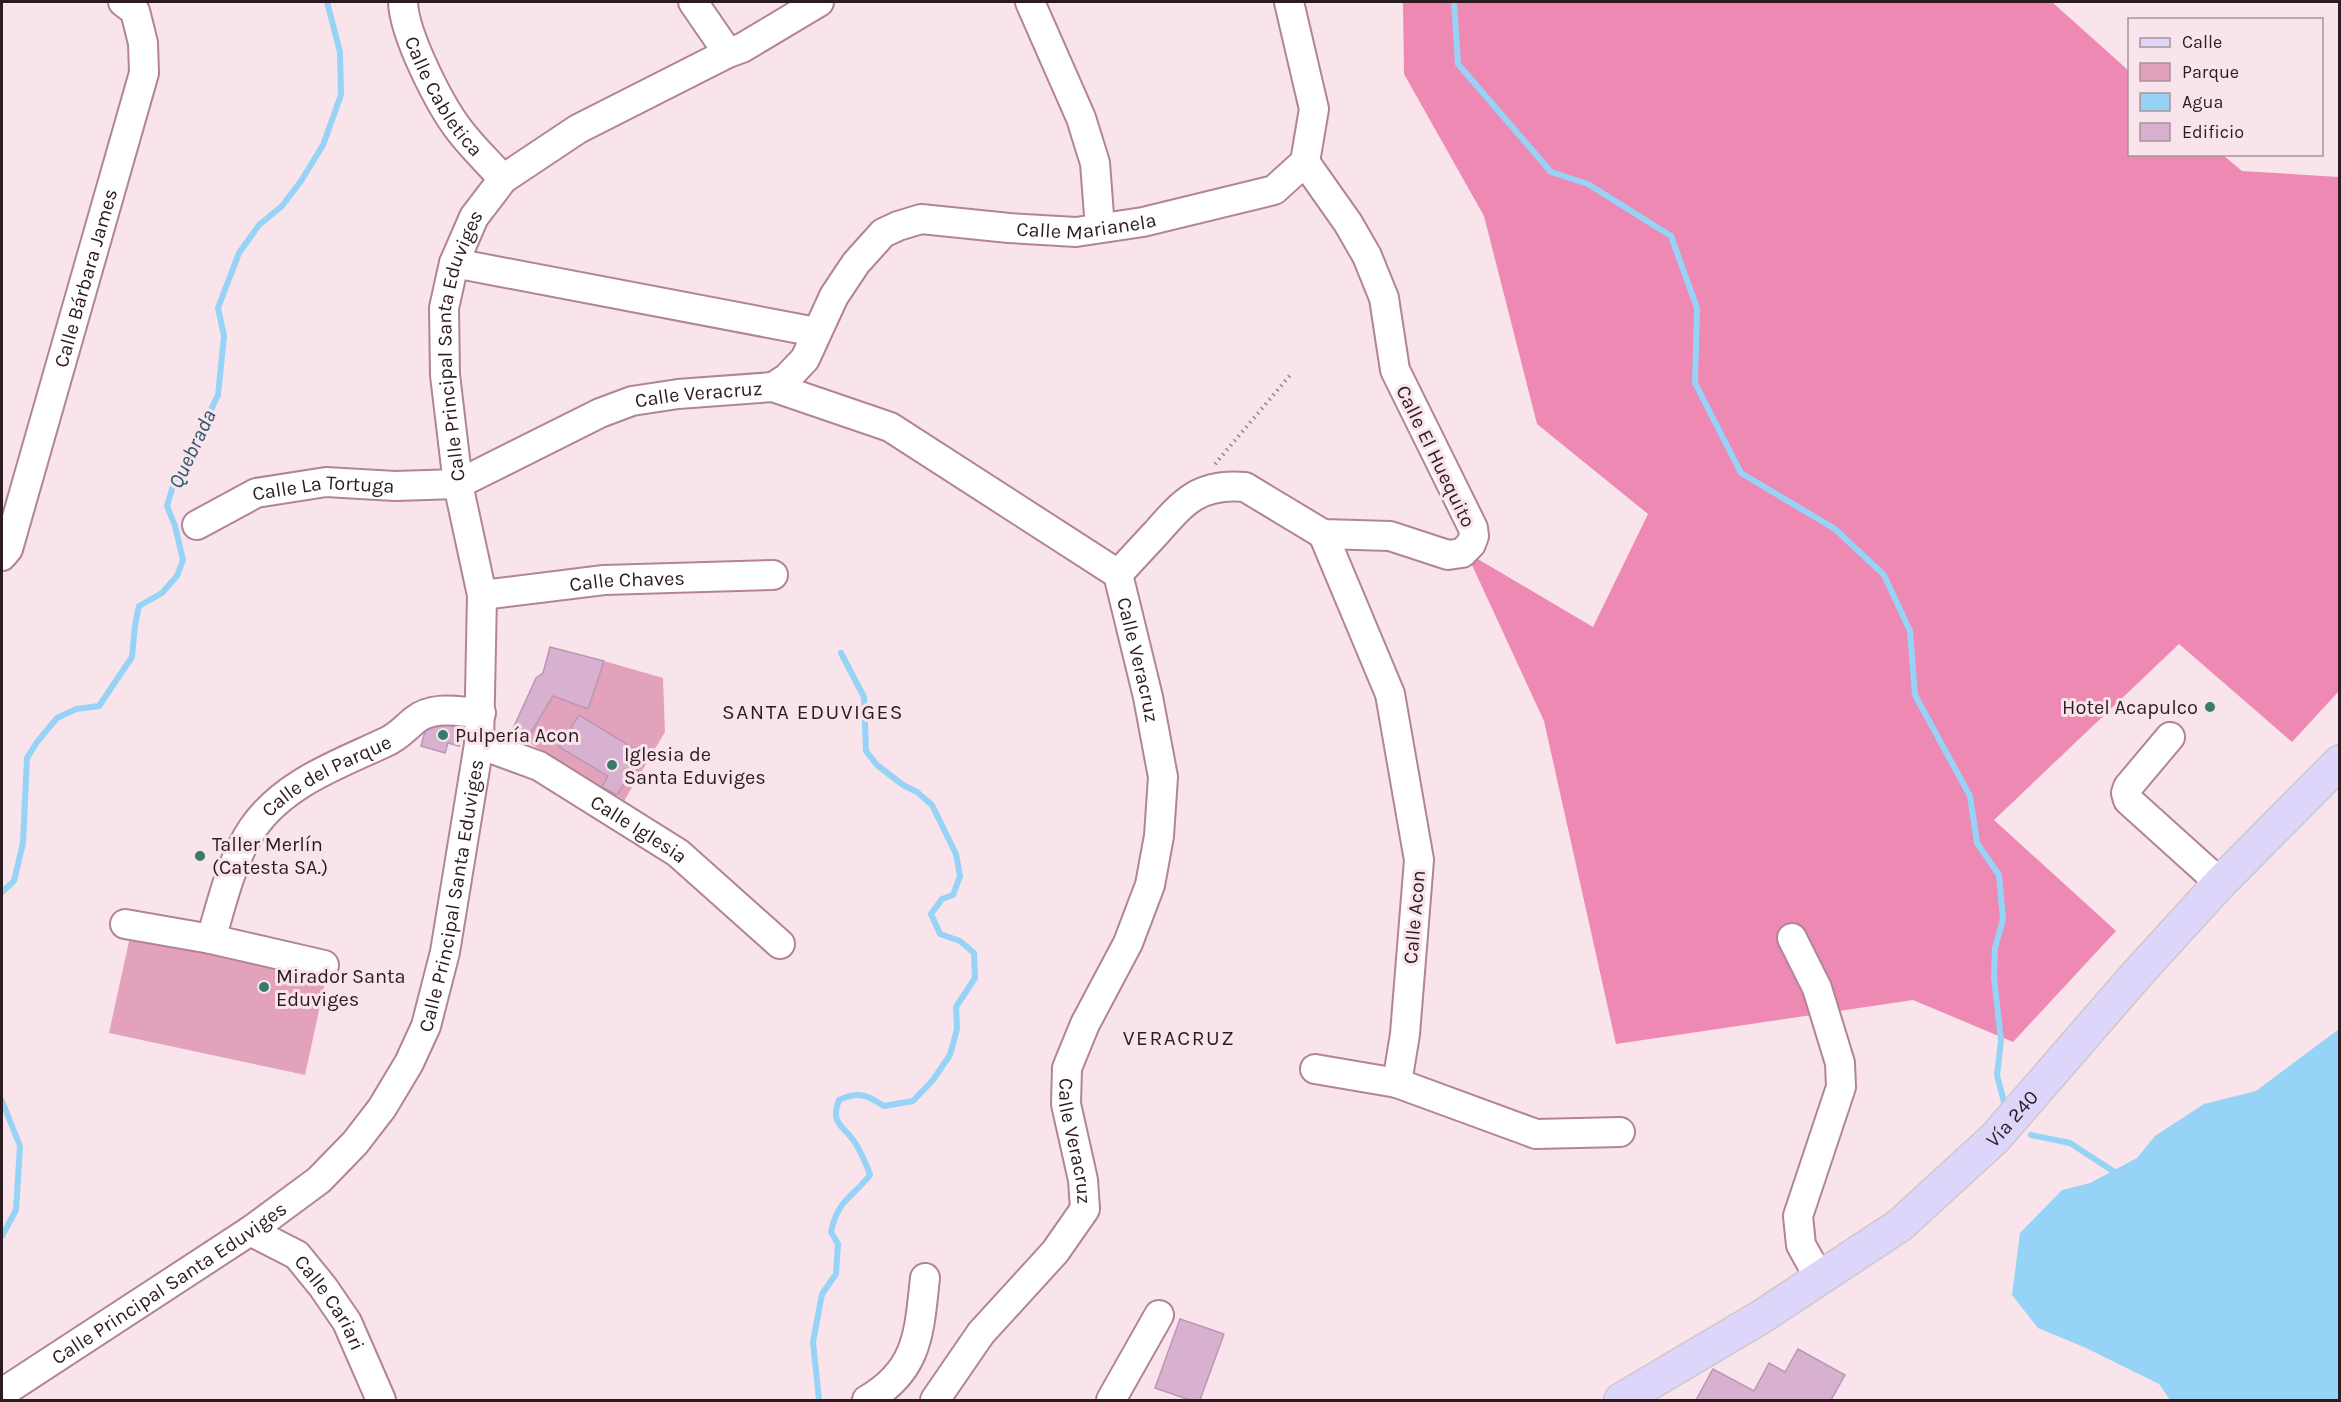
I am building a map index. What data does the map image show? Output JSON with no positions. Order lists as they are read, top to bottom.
{
  "streets": {
    "main road": ["Vía 240"],
    "street": [
      "Calle Cabletica",
      "Calle Marianela",
      "Calle Bárbara James",
      "Calle Principal Santa Eduviges",
      "Calle Veracruz",
      "Calle El Huequito",
      "Calle La Tortuga",
      "Calle Chaves",
      "Calle del Parque",
      "Calle Iglesia",
      "Calle Acon",
      "Calle Cariari"
    ]
  },
  "crossings": [
    ["Calle Cabletica", "Calle Principal Santa Eduviges"],
    ["Calle Marianela", "Calle Veracruz"],
    ["Calle Marianela", "Calle El Huequito"],
    ["Calle Principal Santa Eduviges", "Calle Veracruz"],
    ["Calle Principal Santa Eduviges", "Calle La Tortuga"],
    ["Calle Principal Santa Eduviges", "Calle Chaves"],
    ["Calle Principal Santa Eduviges", "Calle del Parque"],
    ["Calle Principal Santa Eduviges", "Calle Iglesia"],
    ["Calle Principal Santa Eduviges", "Calle Cariari"],
    ["Calle Veracruz", "Calle El Huequito"],
    ["Calle Veracruz", "Calle La Tortuga"],
    ["Calle El Huequito", "Calle Acon"]
  ],
  "districts": ["SANTA EDUVIGES", "VERACRUZ"],
  "water": ["Quebrada"],
  "places": [
    "Hotel Acapulco",
    "Pulpería Acon",
    "Iglesia de Santa Eduviges",
    "Taller Merlín (Catesta SA.)",
    "Mirador Santa Eduviges"
  ],
  "legend": [
    "Calle",
    "Parque",
    "Agua",
    "Edificio"
  ]
}
